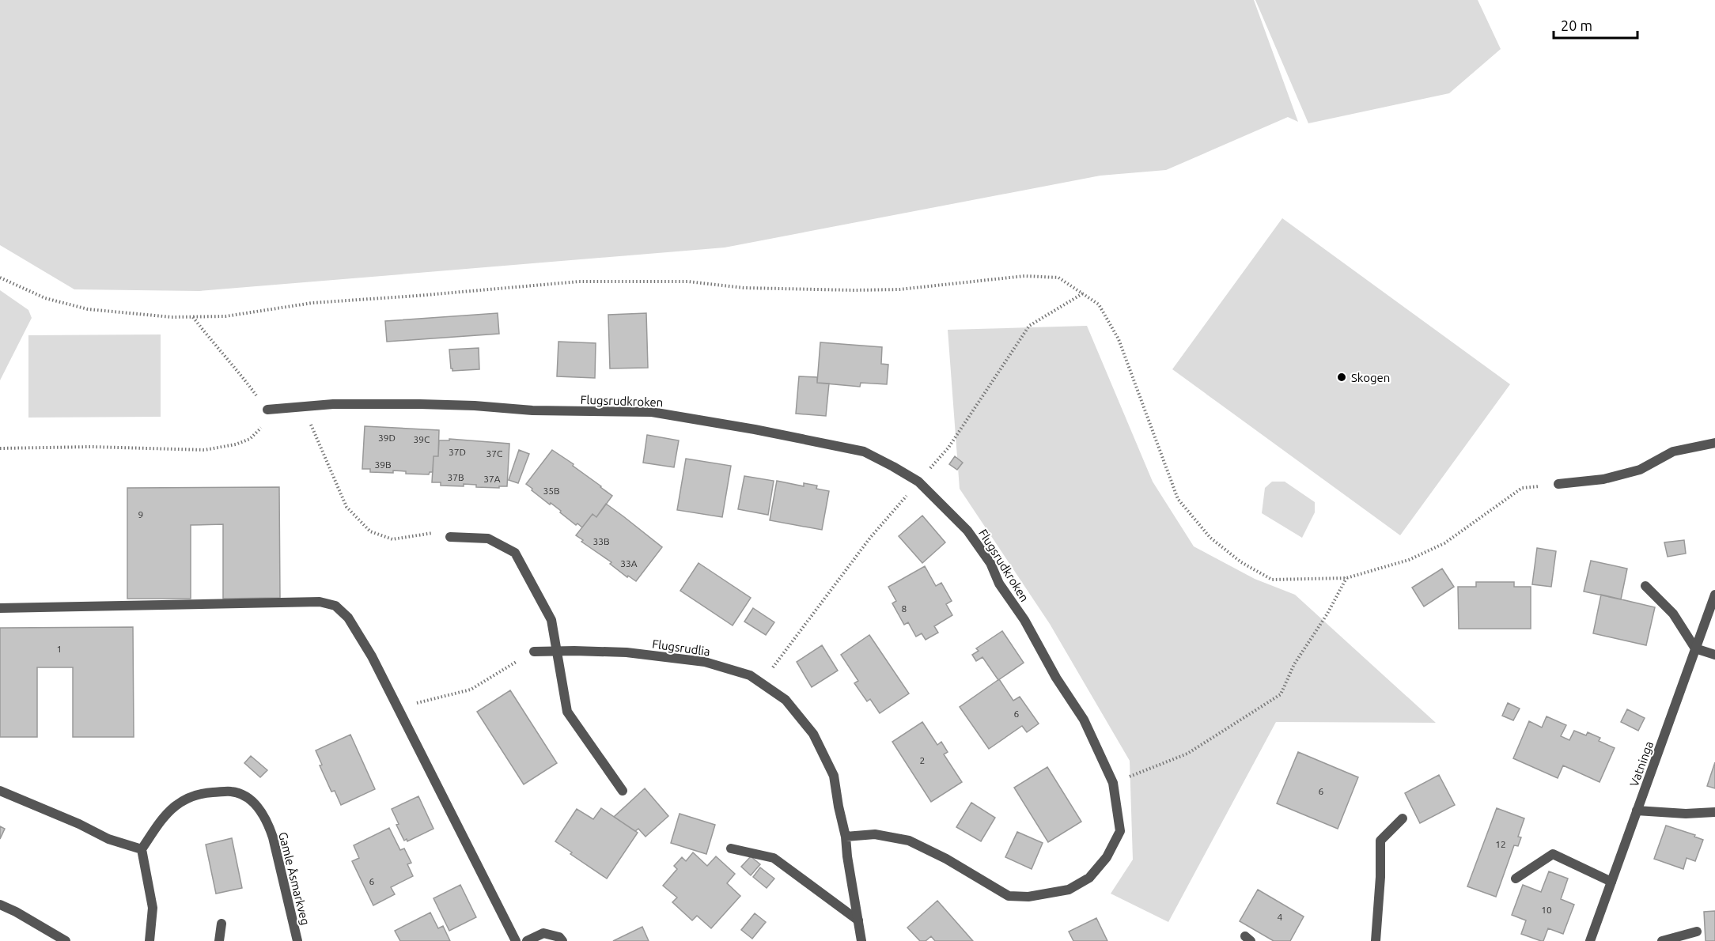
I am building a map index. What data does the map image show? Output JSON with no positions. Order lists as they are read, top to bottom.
{
  "streets": {
    "street": [
      "Flugsrudkroken",
      "Flugsrudlia",
      "Vatninga",
      "Gamle Åsmarkveg"
    ]
  },
  "crossings": [
    ["Flugsrudkroken", "Flugsrudlia"]
  ],
  "places": ["Skogen"],
  "house_numbers": [
    "39D",
    "39C",
    "37D",
    "37C",
    "39B",
    "37B",
    "37A",
    "35B",
    "9",
    "33B",
    "33A",
    "8",
    "1",
    "6",
    "2",
    "6",
    "12",
    "6",
    "10",
    "4"
  ],
  "scale_bar": "20 m"
}
